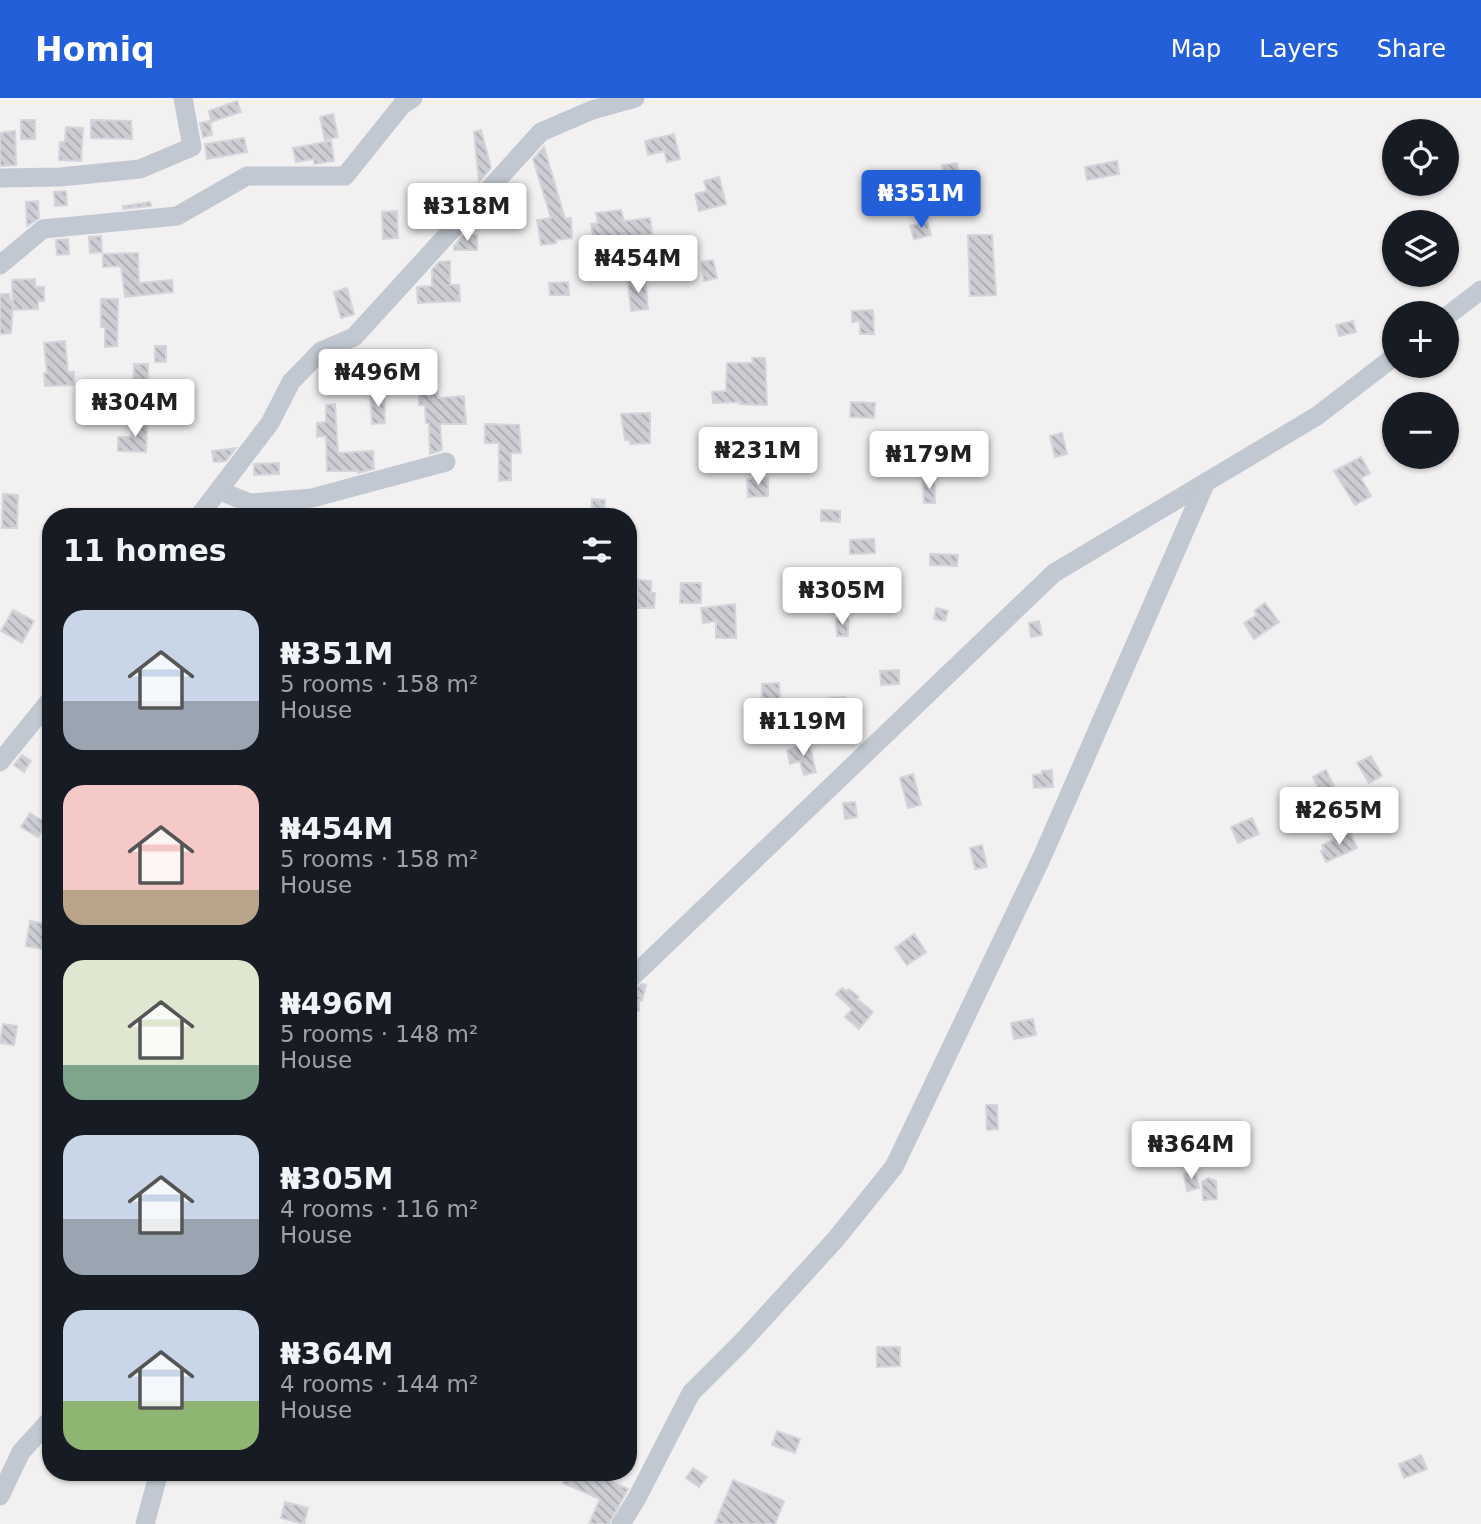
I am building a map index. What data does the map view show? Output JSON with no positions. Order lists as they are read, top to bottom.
{
  "page": {
    "header": "Homiq",
    "nav": ["Map", "Layers", "Share"],
    "map_buttons": ["+", "−"],
    "price": [
      "₦351M",
      "₦318M",
      "₦454M",
      "₦496M",
      "₦304M",
      "₦231M",
      "₦179M",
      "₦305M",
      "₦119M",
      "₦265M",
      "₦364M"
    ],
    "heading": "11 homes",
    "list": [
      {
        "name": "₦351M",
        "note": "5 rooms · 158 m² · House"
      },
      {
        "name": "₦454M",
        "note": "5 rooms · 158 m² · House"
      },
      {
        "name": "₦496M",
        "note": "5 rooms · 148 m² · House"
      },
      {
        "name": "₦305M",
        "note": "4 rooms · 116 m² · House"
      },
      {
        "name": "₦364M",
        "note": "4 rooms · 144 m² · House"
      }
    ]
  }
}
